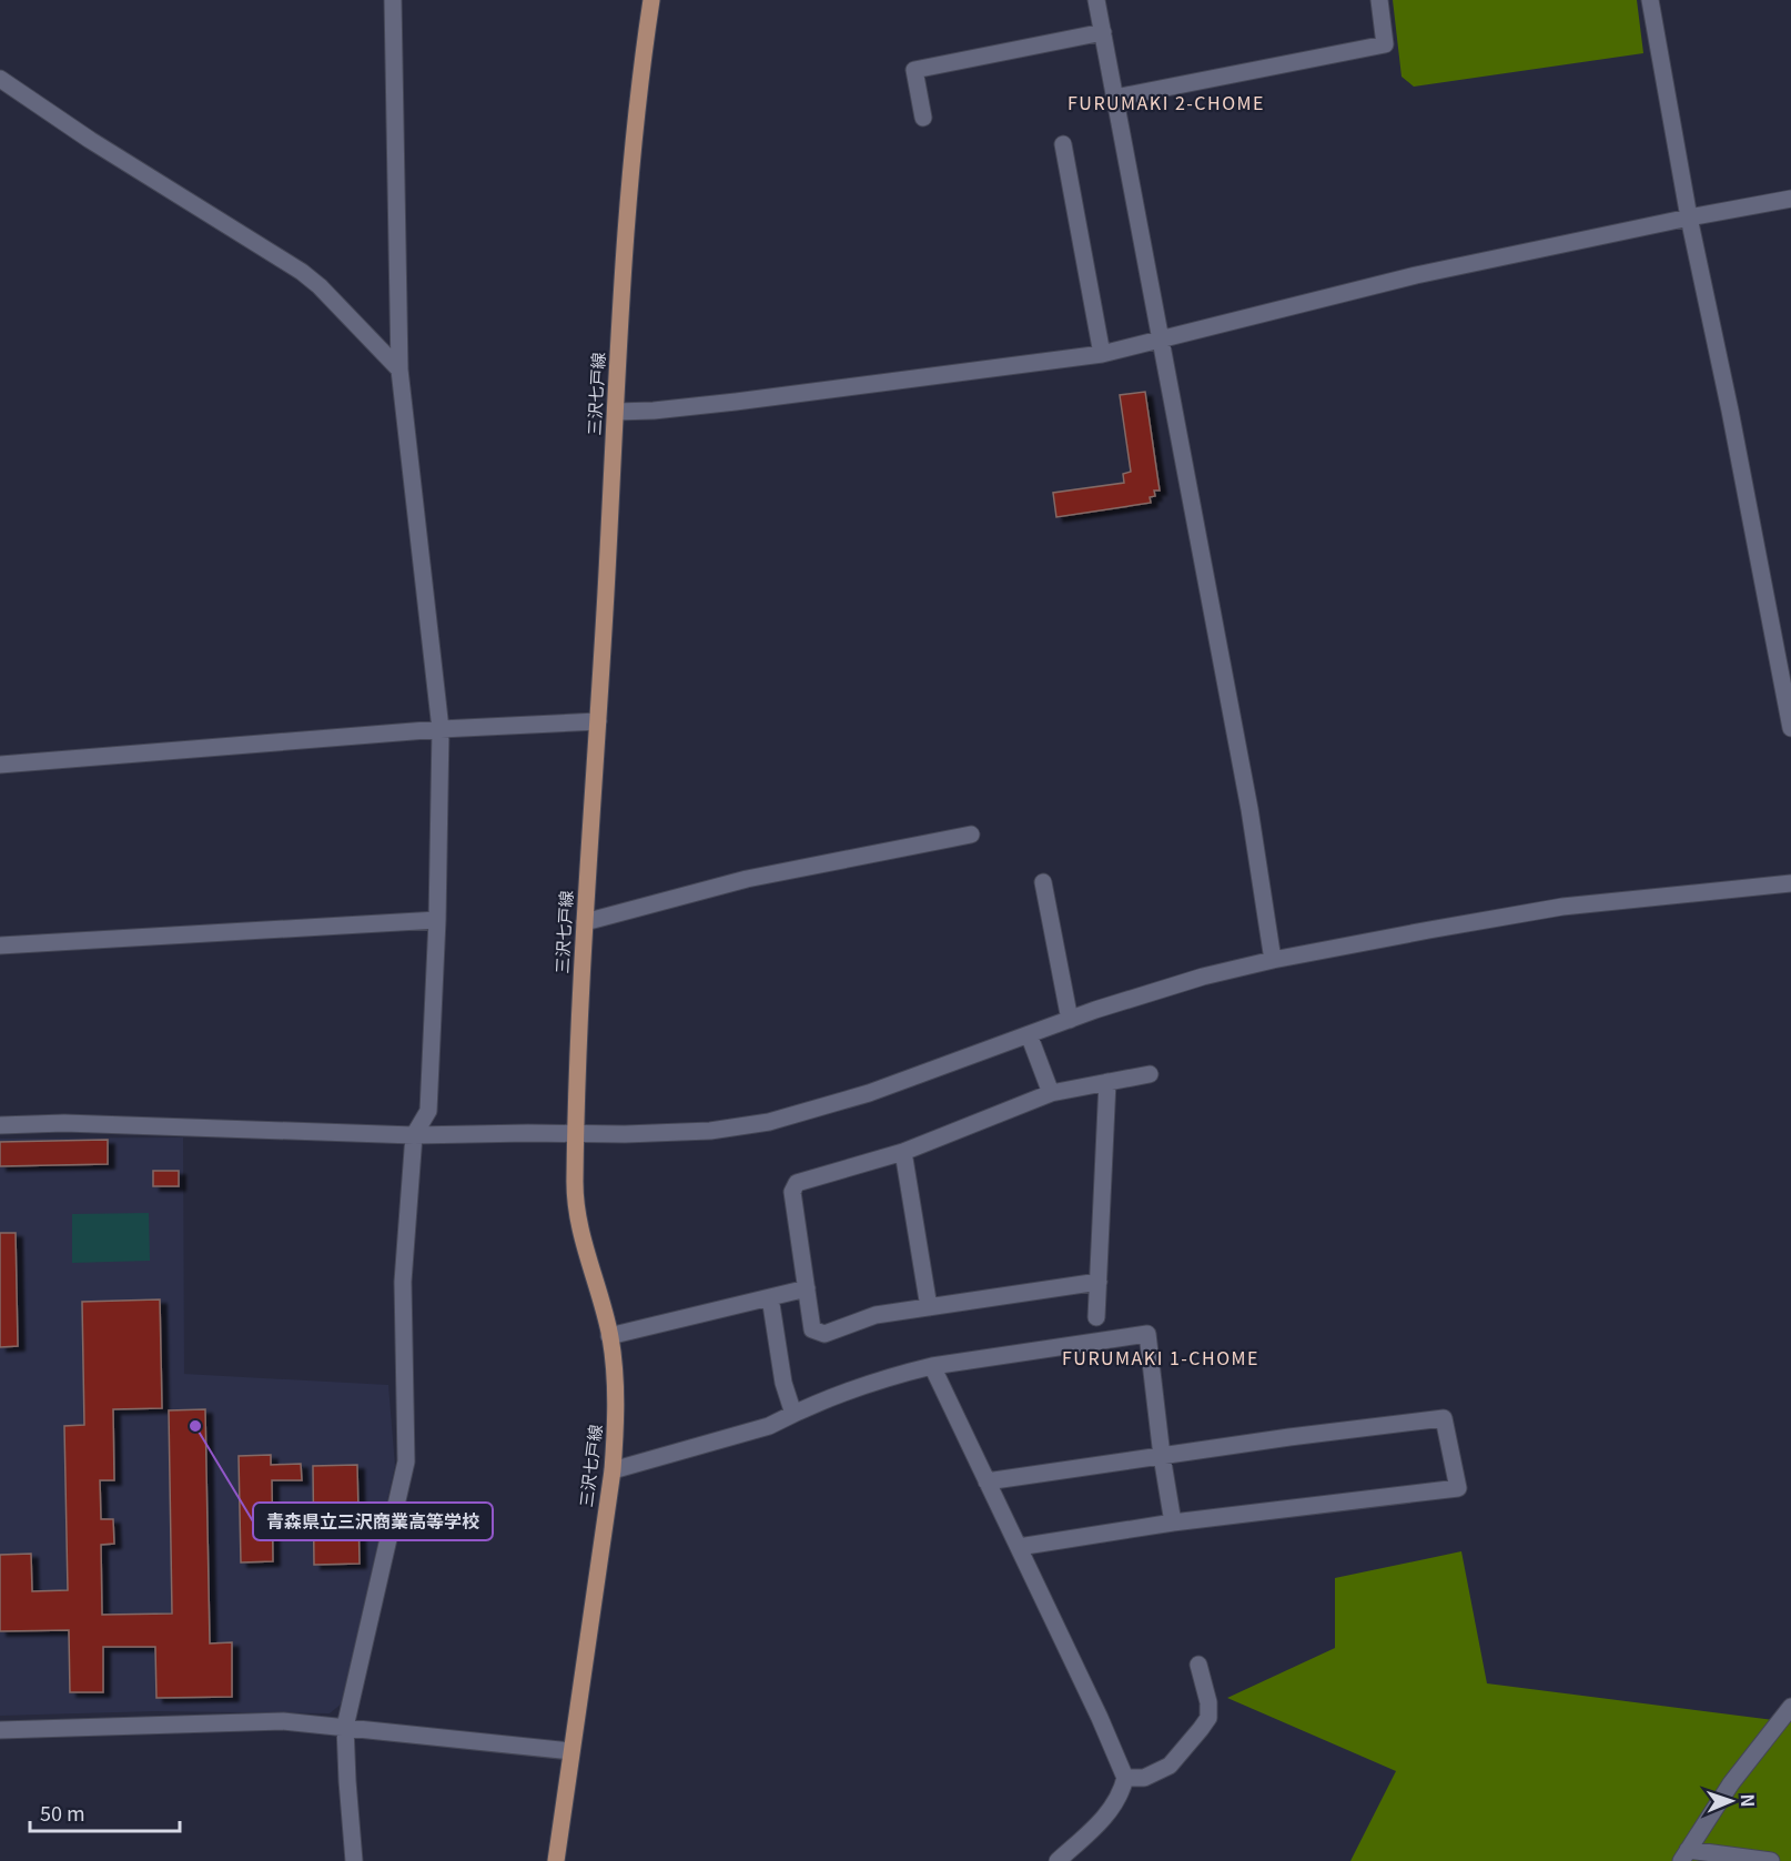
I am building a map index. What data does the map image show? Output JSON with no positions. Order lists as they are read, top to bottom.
{
  "streets": {
    "main road": ["三沢七戸線"]
  },
  "districts": ["FURUMAKI 2-CHOME", "FURUMAKI 1-CHOME"],
  "places": ["青森県立三沢商業高等学校"],
  "scale_bar": "50 m",
  "north": "right"
}
